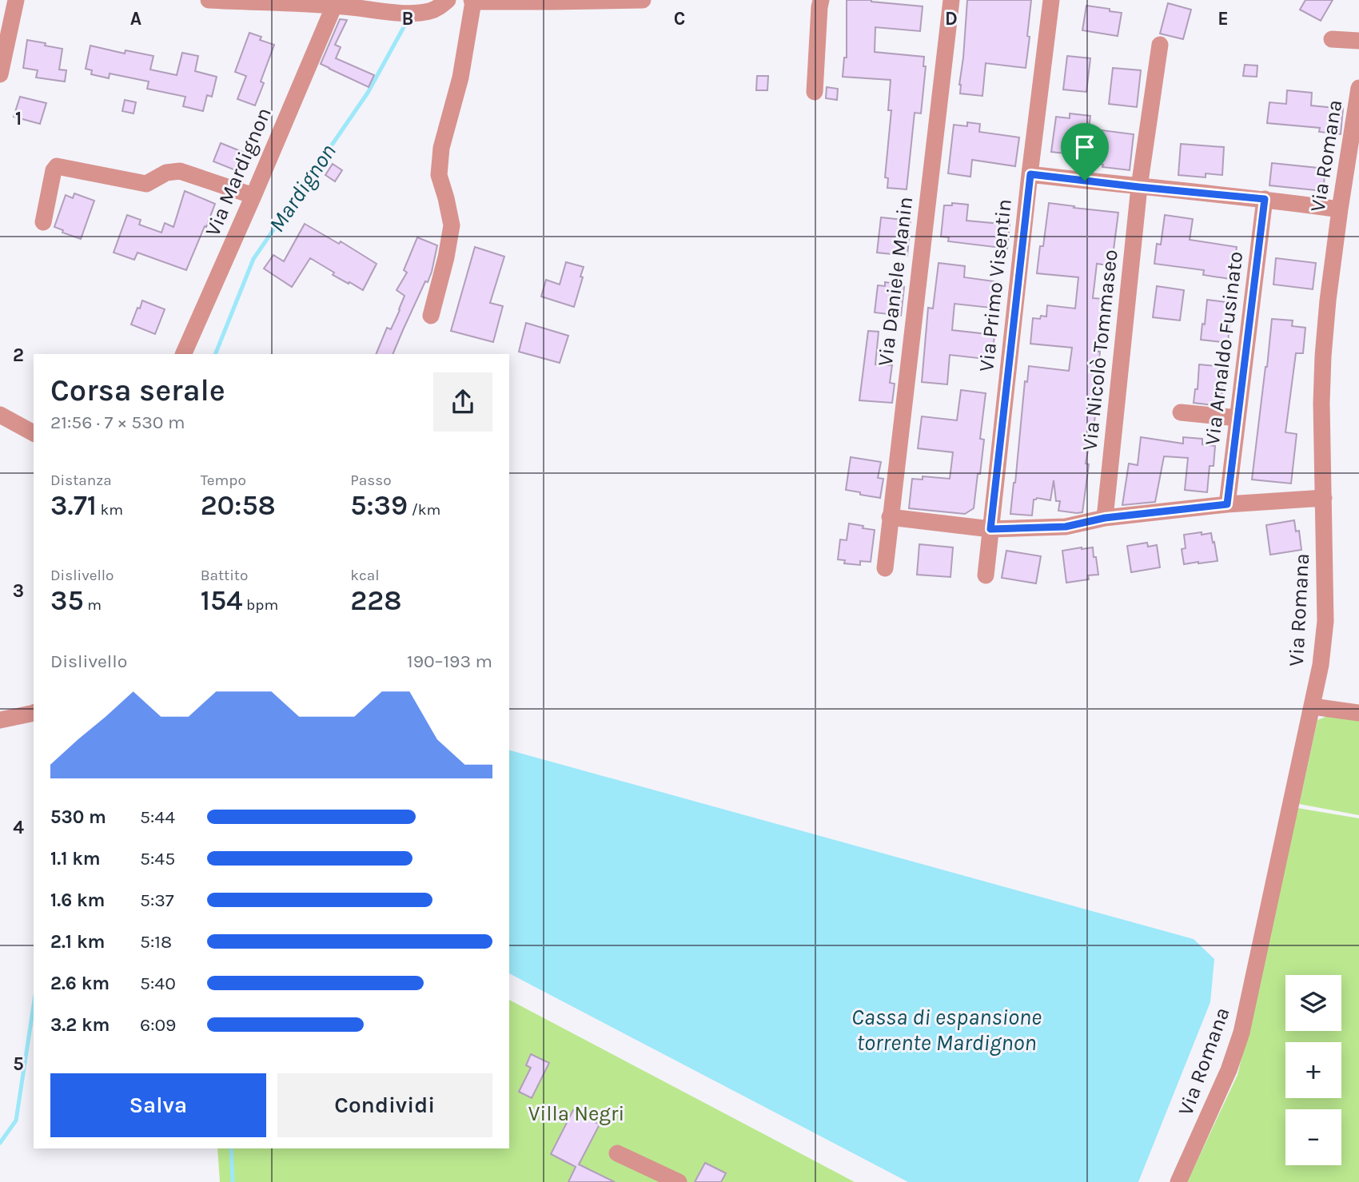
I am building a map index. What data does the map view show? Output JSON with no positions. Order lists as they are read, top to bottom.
{
  "streets": {
    "street": [
      "Via Romana",
      "Via Mardignon",
      "Via Daniele Manin",
      "Via Primo Visentin",
      "Via Arnaldo Fusinato",
      "Via Nicolò Tommaseo"
    ]
  },
  "water": ["Mardignon", "Cassa di espansione torrente Mardignon"],
  "parks": ["Villa Negri"],
  "page": {
    "heading": ["Corsa serale", "21:56 · 7 × 530 m"],
    "stats": [
      ["Distanza", "3.71 km"],
      ["Tempo", "20:58"],
      ["Passo", "5:39 /km"],
      ["Dislivello", "35 m"],
      ["Battito", "154 bpm"],
      ["kcal", "228"]
    ],
    "chart": ["Dislivello", "190–193 m"],
    "list": [
      {
        "name": "530 m",
        "note": "5:44"
      },
      {
        "name": "1.1 km",
        "note": "5:45"
      },
      {
        "name": "1.6 km",
        "note": "5:37"
      },
      {
        "name": "2.1 km",
        "note": "5:18"
      },
      {
        "name": "2.6 km",
        "note": "5:40"
      },
      {
        "name": "3.2 km",
        "note": "6:09"
      }
    ],
    "map_buttons": ["+", "−"],
    "buttons": ["Salva", "Condividi"]
  },
  "grid": {
    "columns": [
      "A",
      "B",
      "C",
      "D",
      "E"
    ],
    "rows": [
      "1",
      "2",
      "3",
      "4",
      "5"
    ]
  }
}
